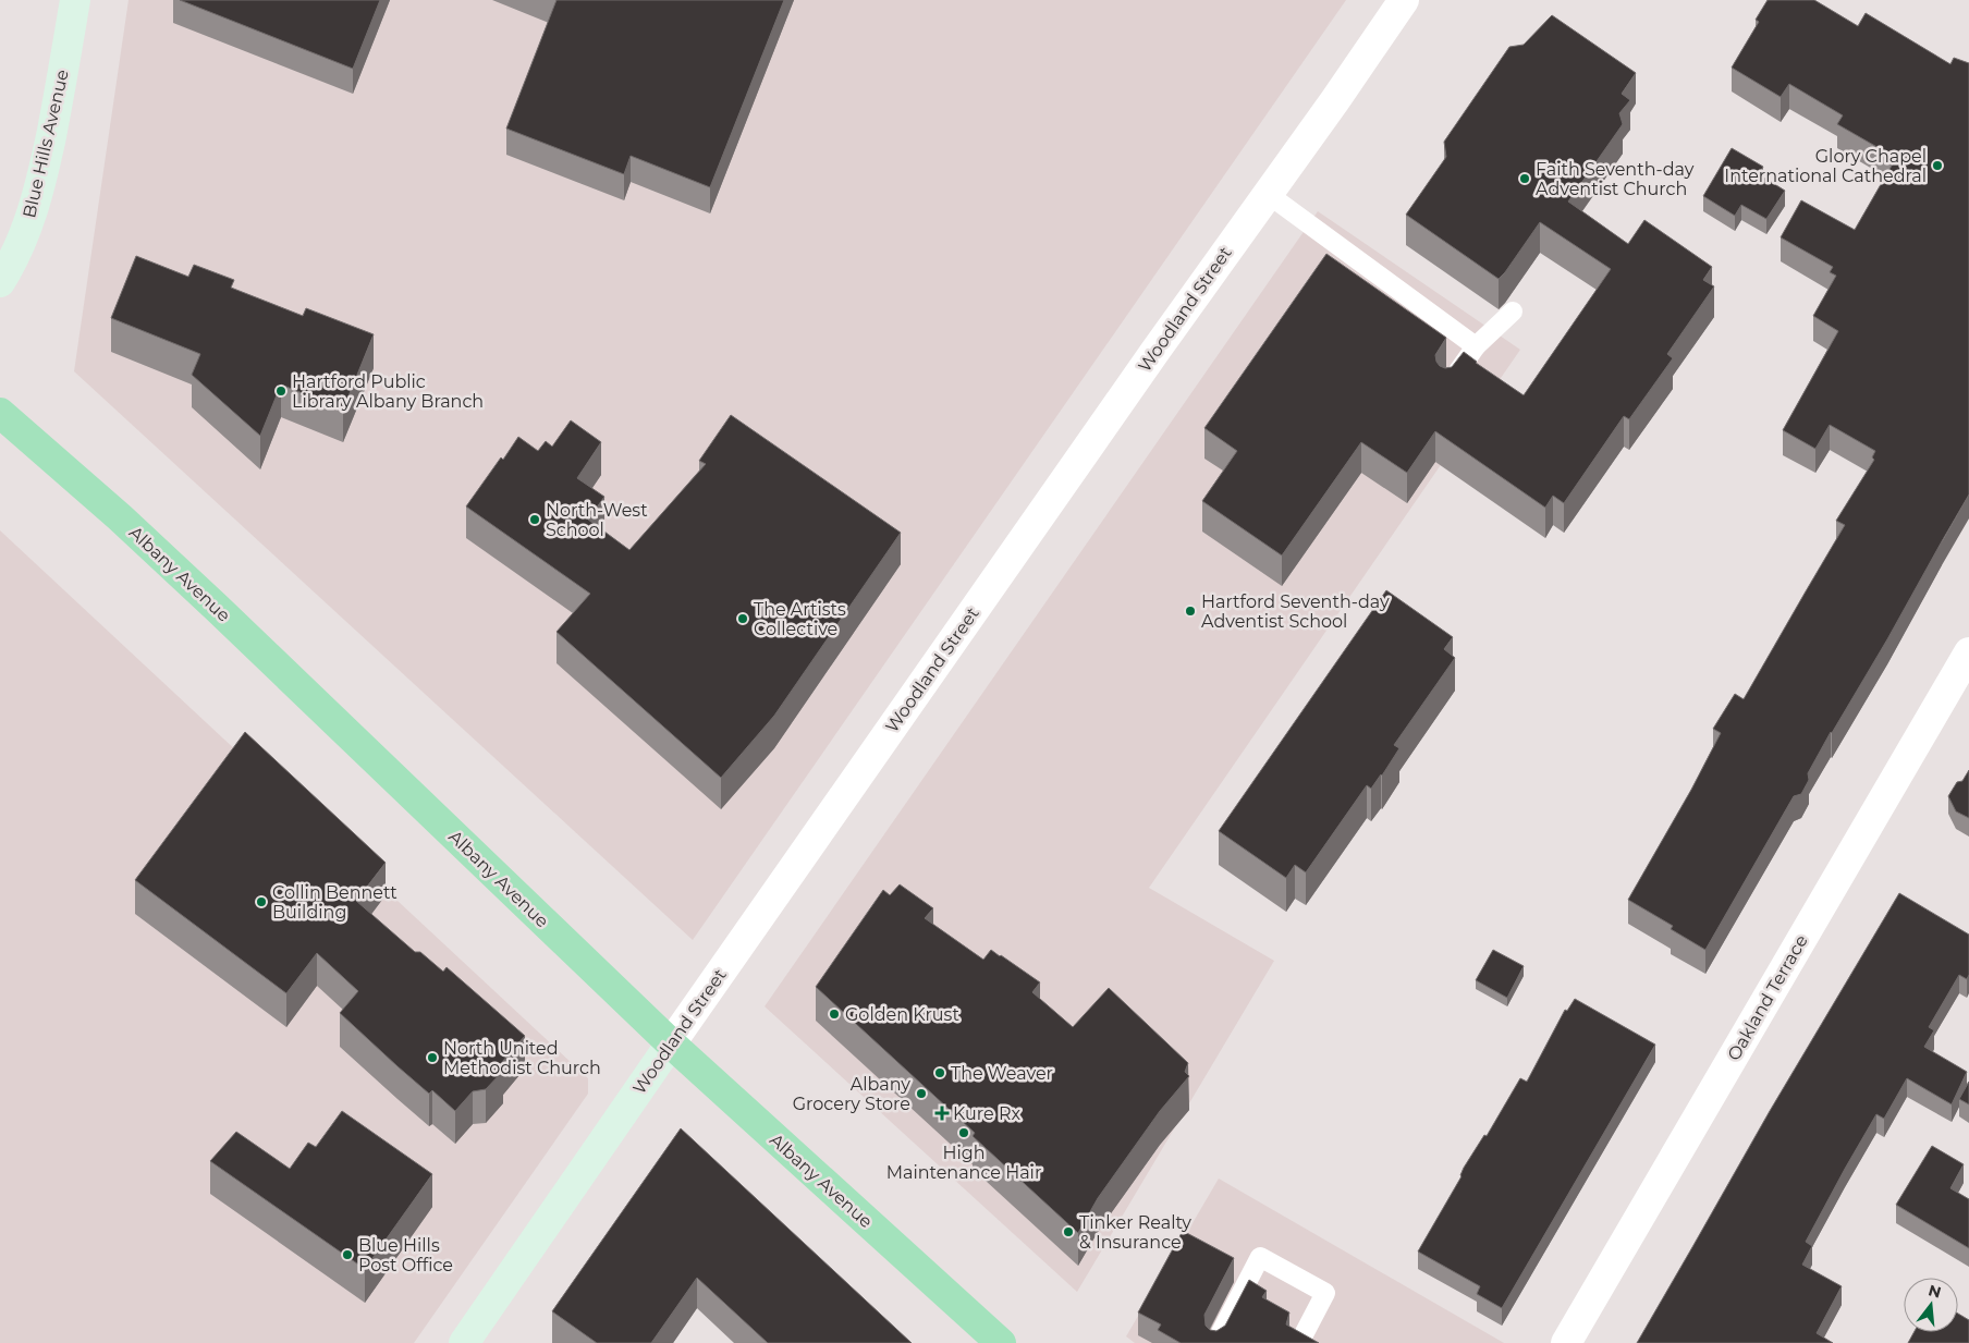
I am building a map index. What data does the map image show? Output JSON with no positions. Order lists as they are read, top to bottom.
{
  "streets": {
    "highway": ["Albany Avenue"],
    "main road": ["Blue Hills Avenue", "Woodland Street"],
    "street": ["Oakland Terrace"]
  },
  "crossings": [
    ["Woodland Street", "Albany Avenue"]
  ],
  "places": {
    "other": [
      "Glory Chapel International Cathedral",
      "Faith Seventh-day Adventist Church",
      "Hartford Public Library Albany Branch",
      "North-West School",
      "Hartford Seventh-day Adventist School",
      "The Artists Collective",
      "Collin Bennett Building",
      "Golden Krust",
      "North United Methodist Church",
      "The Weaver",
      "Albany Grocery Store",
      "High Maintenance Hair",
      "Tinker Realty & Insurance",
      "Blue Hills Post Office"
    ],
    "health": ["Kure Rx"]
  },
  "north": "top"
}
